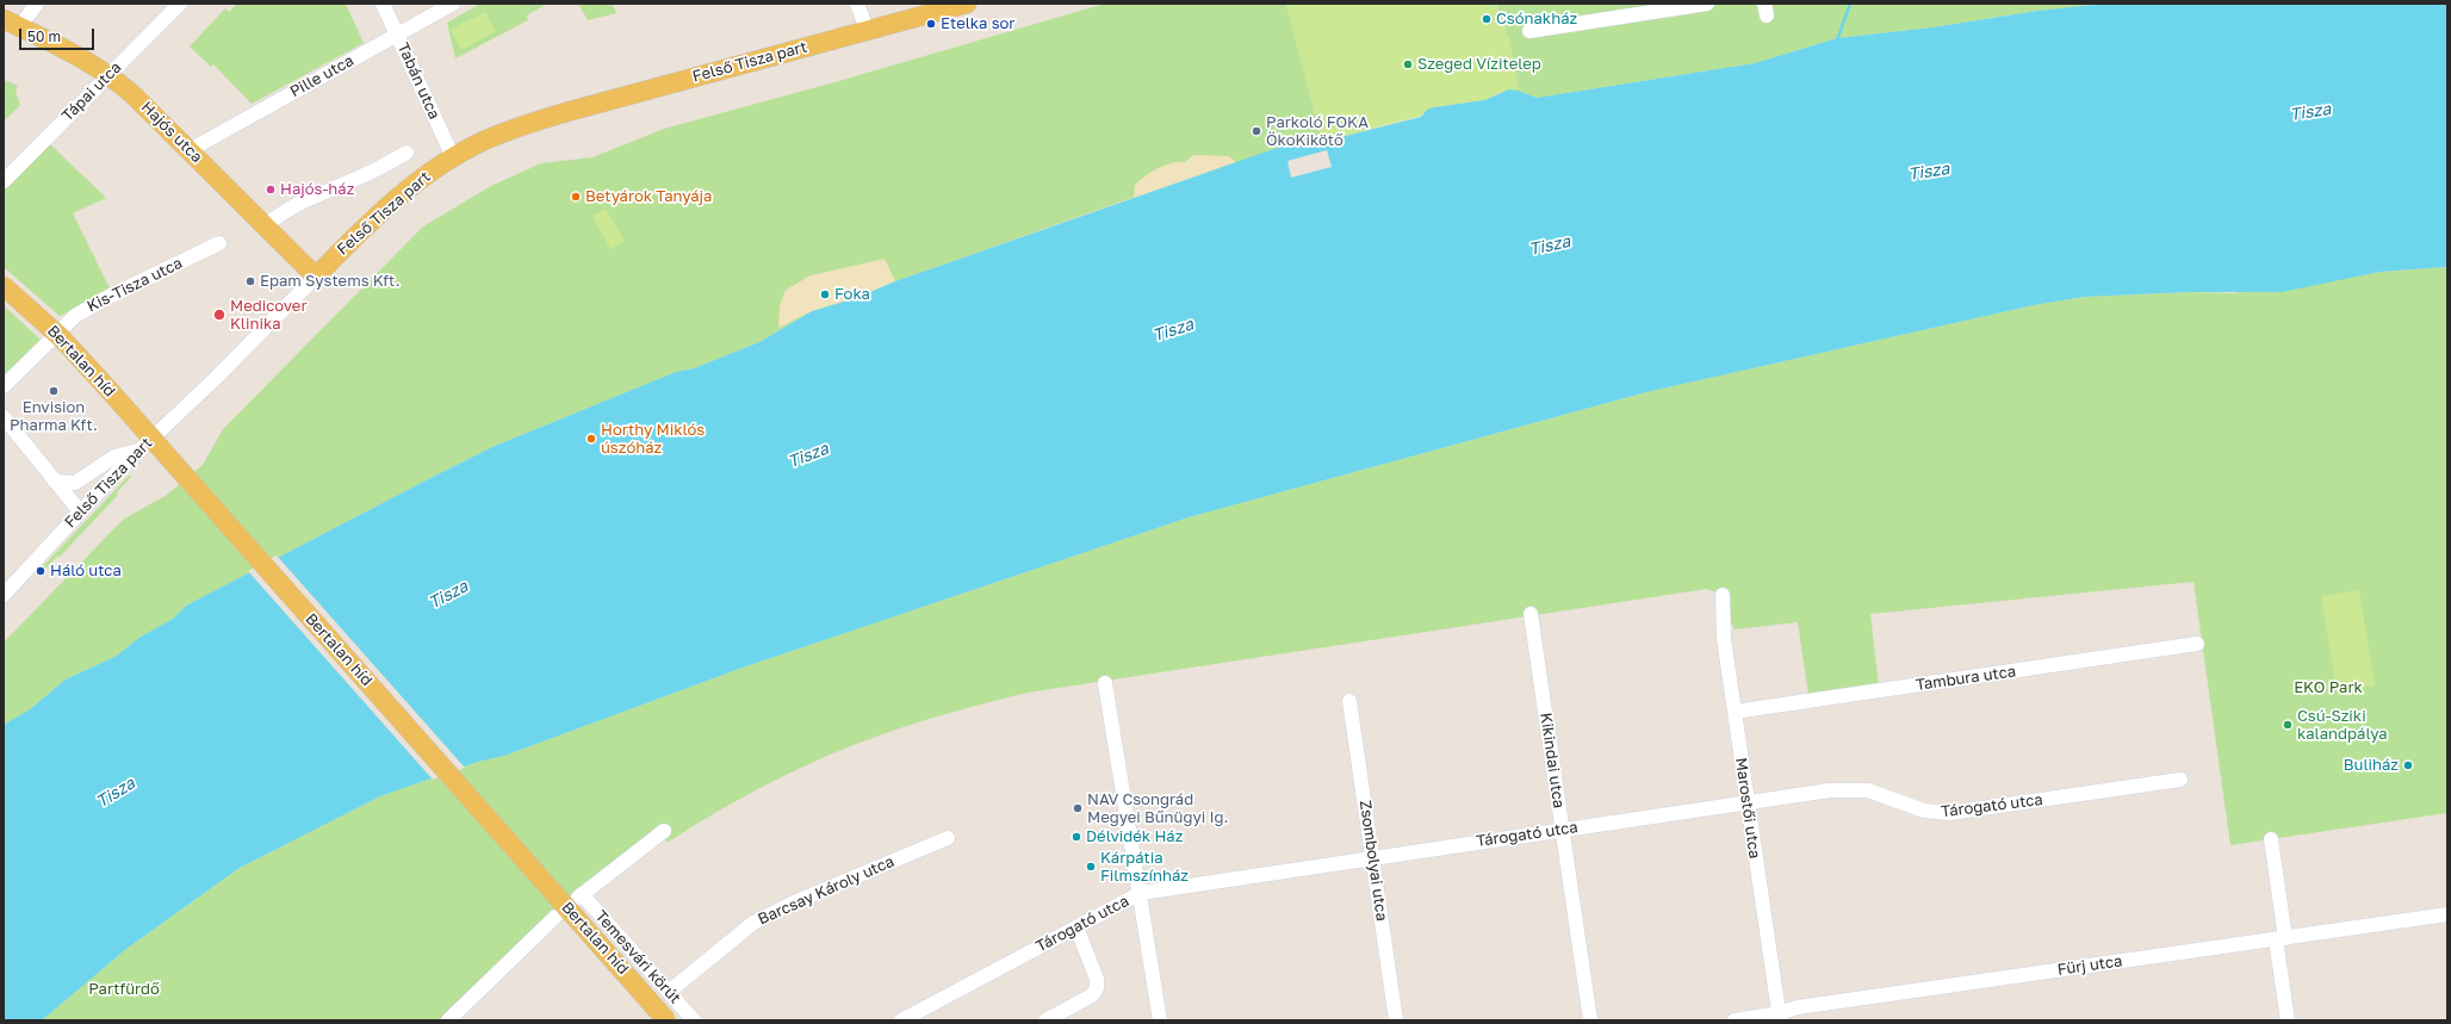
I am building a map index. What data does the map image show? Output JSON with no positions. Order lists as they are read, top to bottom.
{
  "streets": {
    "main road": ["Felső Tisza part", "Hajós utca", "Bertalan híd"],
    "street": [
      "Pille utca",
      "Tabán utca",
      "Tápai utca",
      "Kis-Tisza utca",
      "Tambura utca",
      "Kikindai utca",
      "Tárogató utca",
      "Marostői utca",
      "Zsombolyai utca",
      "Barcsay Károly utca",
      "Temesvári körút",
      "Fürj utca"
    ]
  },
  "crossings": [
    ["Felső Tisza part", "Tabán utca"],
    ["Felső Tisza part", "Hajós utca"],
    ["Pille utca", "Tabán utca"],
    ["Pille utca", "Hajós utca"],
    ["Tápai utca", "Hajós utca"],
    ["Tambura utca", "Marostői utca"],
    ["Kikindai utca", "Tárogató utca"],
    ["Tárogató utca", "Marostői utca"],
    ["Tárogató utca", "Zsombolyai utca"],
    ["Marostői utca", "Fürj utca"],
    ["Barcsay Károly utca", "Temesvári körút"]
  ],
  "water": ["Tisza"],
  "parks": ["EKO Park", "Partfürdő"],
  "places": [
    "Csónakház",
    "Etelka sor",
    "Szeged Vízitelep",
    "Parkoló FOKA ÖkoKikötő",
    "Hajós-ház",
    "Betyárok Tanyája",
    "Epam Systems Kft.",
    "Foka",
    "Medicover Klinika",
    "Envision Pharma Kft.",
    "Horthy Miklós úszóház",
    "Háló utca",
    "Csú-Sziki kalandpálya",
    "Buliház",
    "NAV Csongrád Megyei Bűnügyi Ig.",
    "Délvidék Ház",
    "Kárpátia Filmszínház"
  ],
  "scale_bar": "50 m"
}
